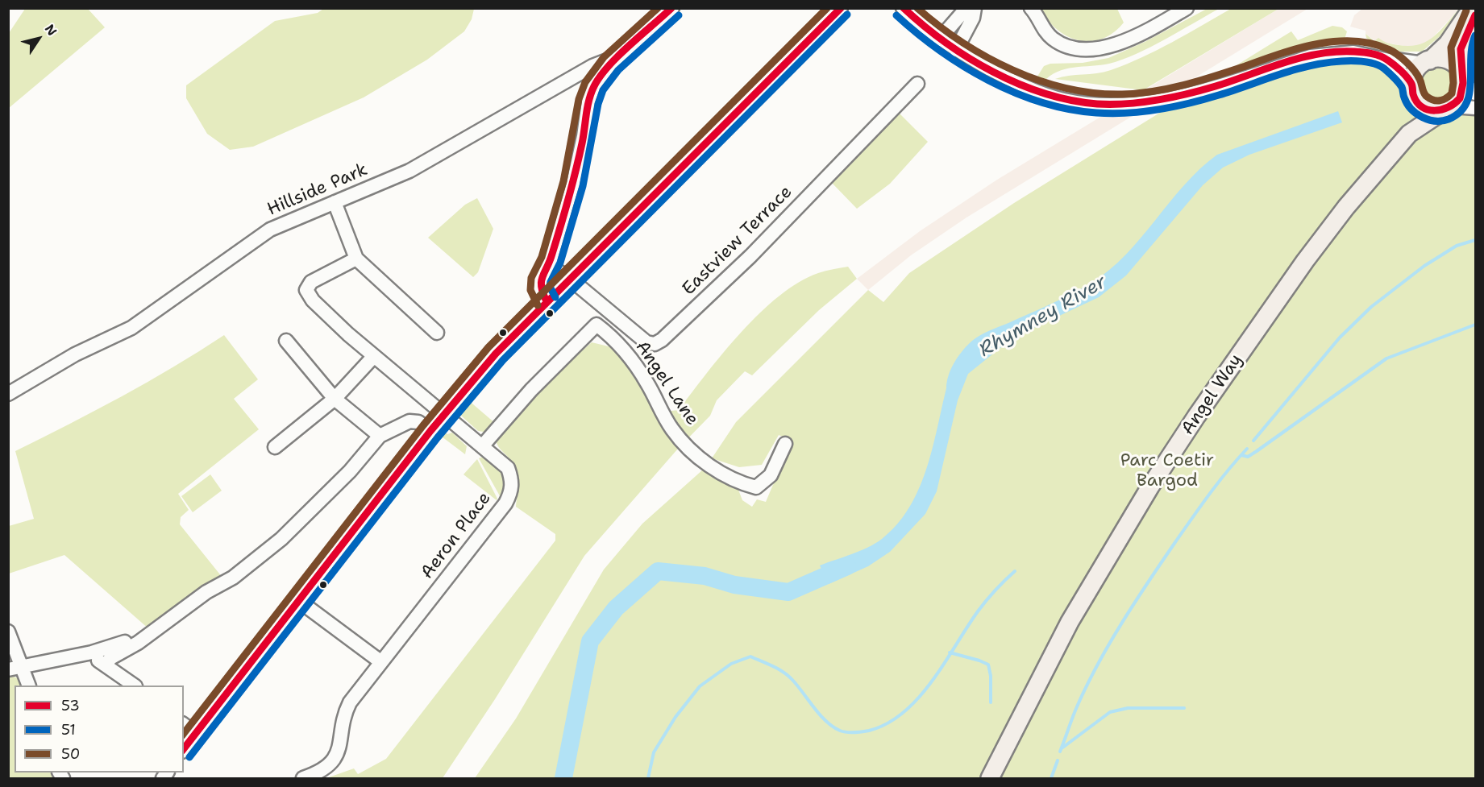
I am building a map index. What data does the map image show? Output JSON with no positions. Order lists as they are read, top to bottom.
{
  "streets": {
    "main road": ["Angel Way"],
    "street": [
      "Hillside Park",
      "Eastview Terrace",
      "Angel Lane",
      "Aeron Place"
    ]
  },
  "crossings": [
    ["Angel Lane", "Aeron Place"]
  ],
  "water": ["Rhymney River"],
  "parks": ["Parc Coetir Bargod"],
  "lines": ["transit line 53", "transit line 50", "transit line 51"],
  "legend": ["53", "51", "50"],
  "north": "top right"
}
